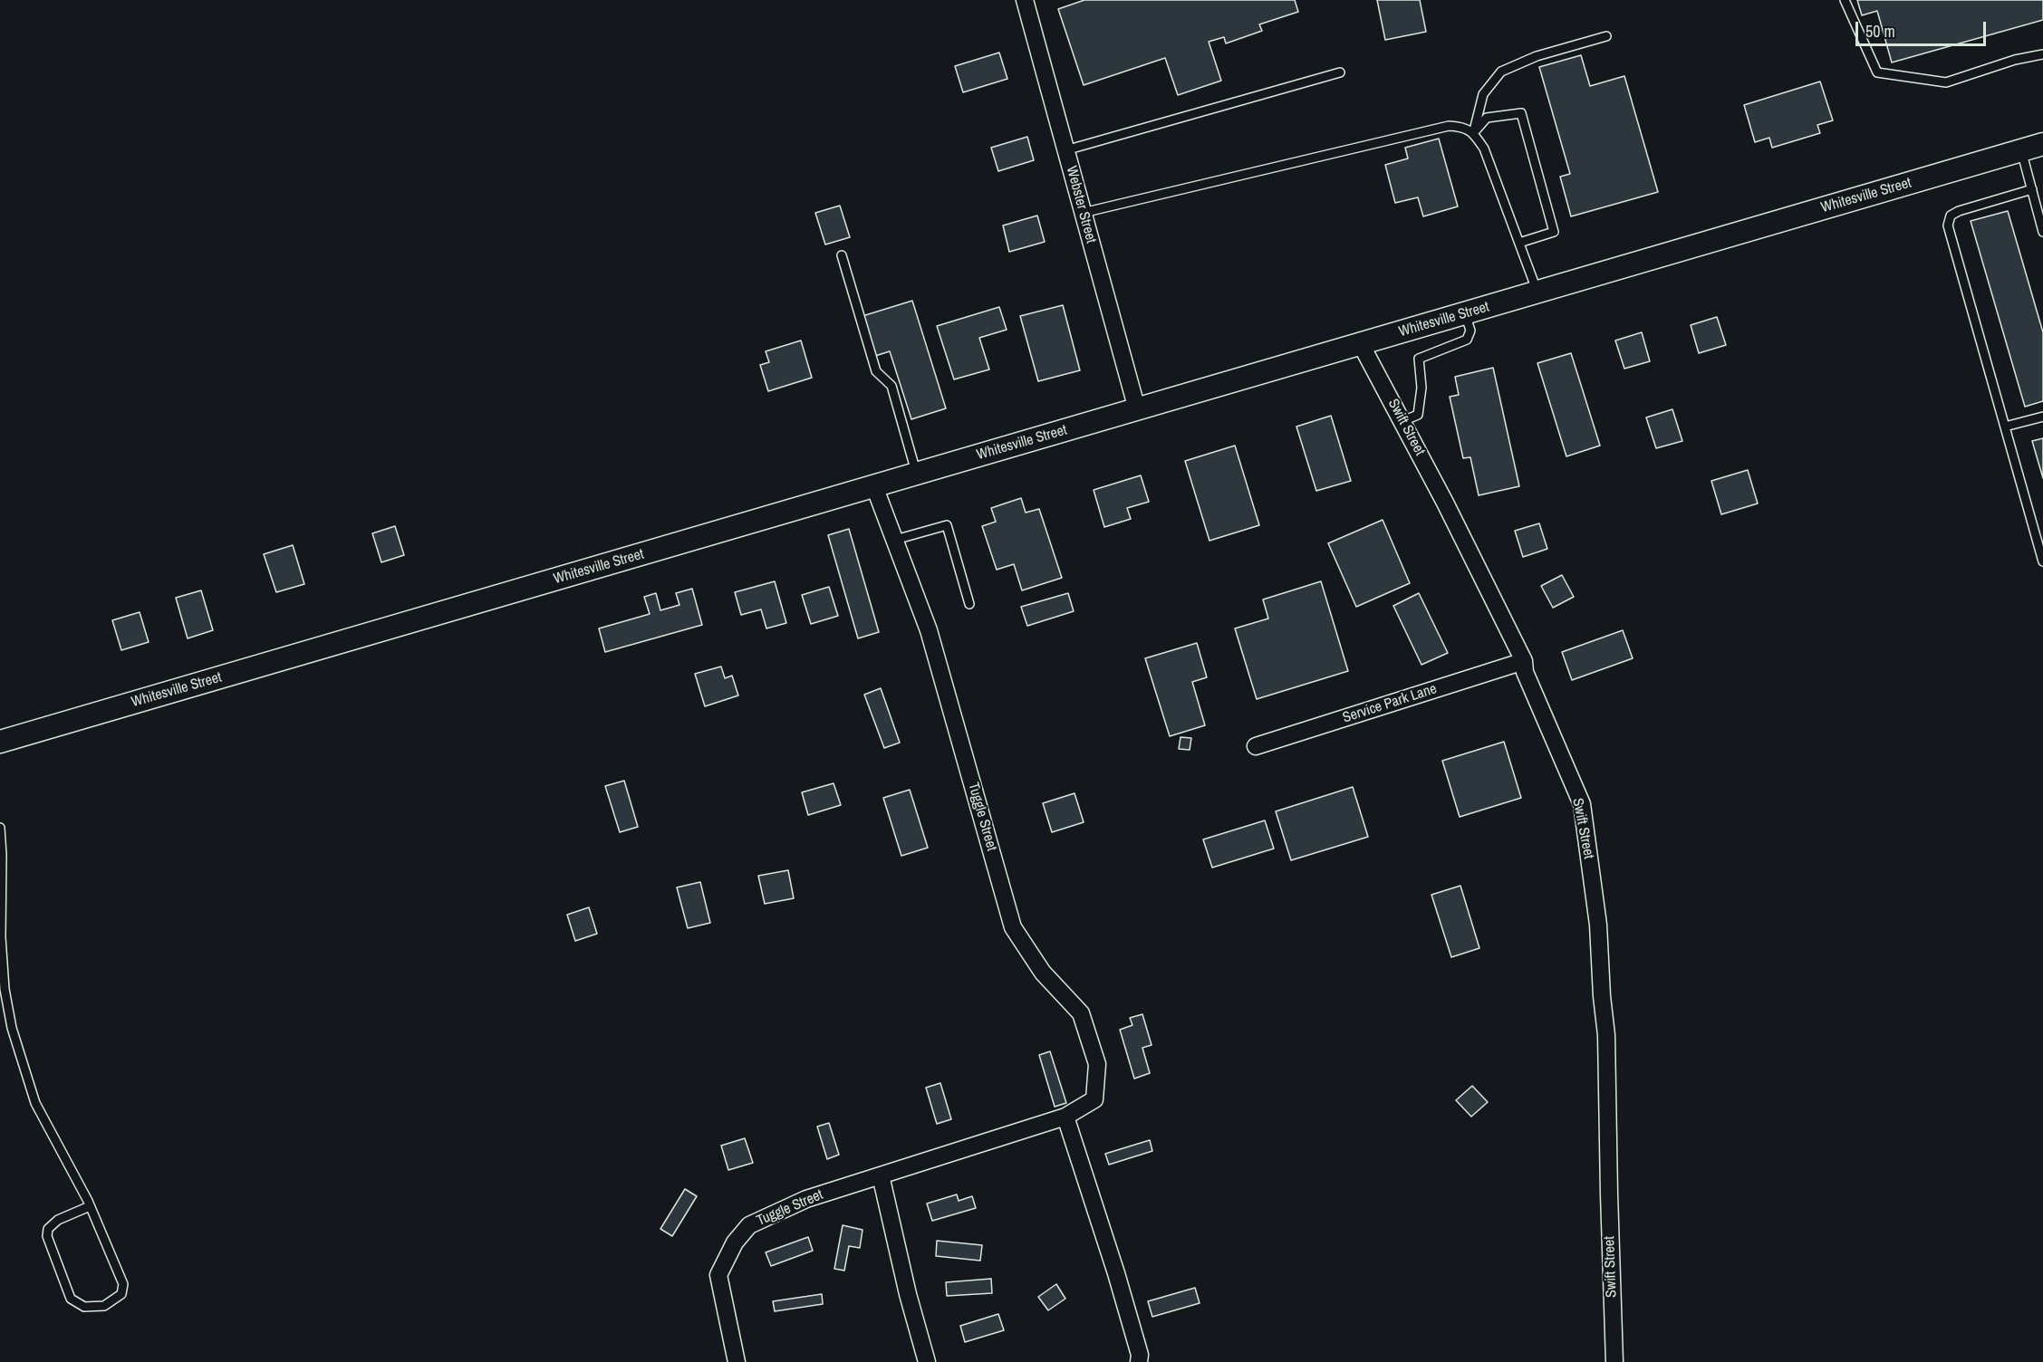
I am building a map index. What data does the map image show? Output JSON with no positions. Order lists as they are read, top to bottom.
{
  "streets": {
    "main road": ["Whitesville Street"],
    "street": [
      "Webster Street",
      "Swift Street",
      "Service Park Lane",
      "Tuggle Street"
    ]
  },
  "crossings": [
    ["Whitesville Street", "Webster Street"],
    ["Whitesville Street", "Swift Street"],
    ["Whitesville Street", "Tuggle Street"],
    ["Swift Street", "Service Park Lane"]
  ],
  "scale_bar": "50 m"
}
